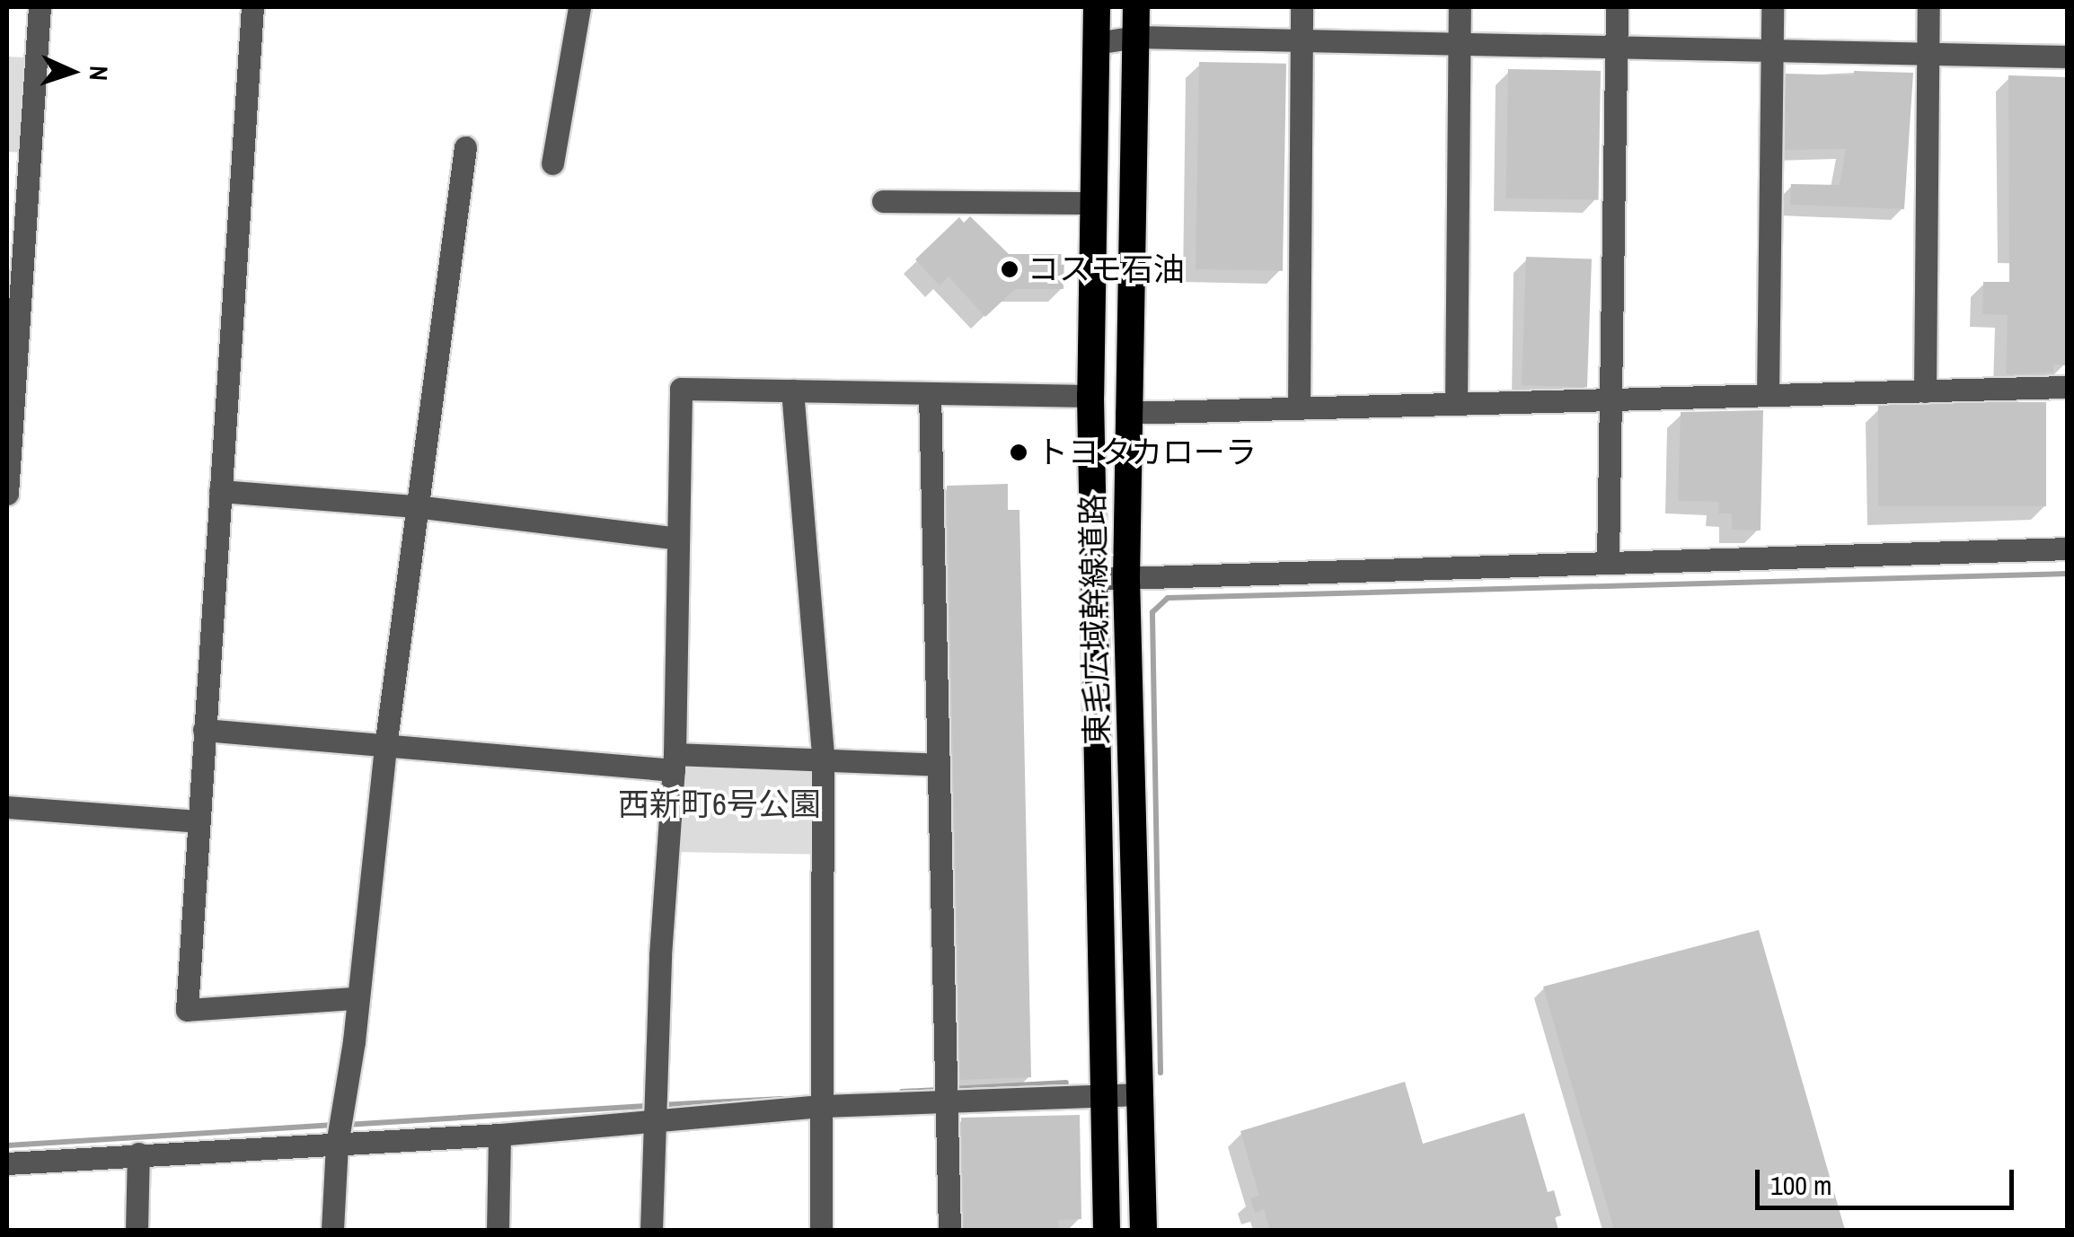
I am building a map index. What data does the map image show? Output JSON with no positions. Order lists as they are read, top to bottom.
{
  "streets": {
    "highway": ["東毛広域幹線道路"]
  },
  "parks": ["西新町6号公園"],
  "places": ["コスモ石油", "トヨタカローラ"],
  "scale_bar": "100 m",
  "north": "right"
}
